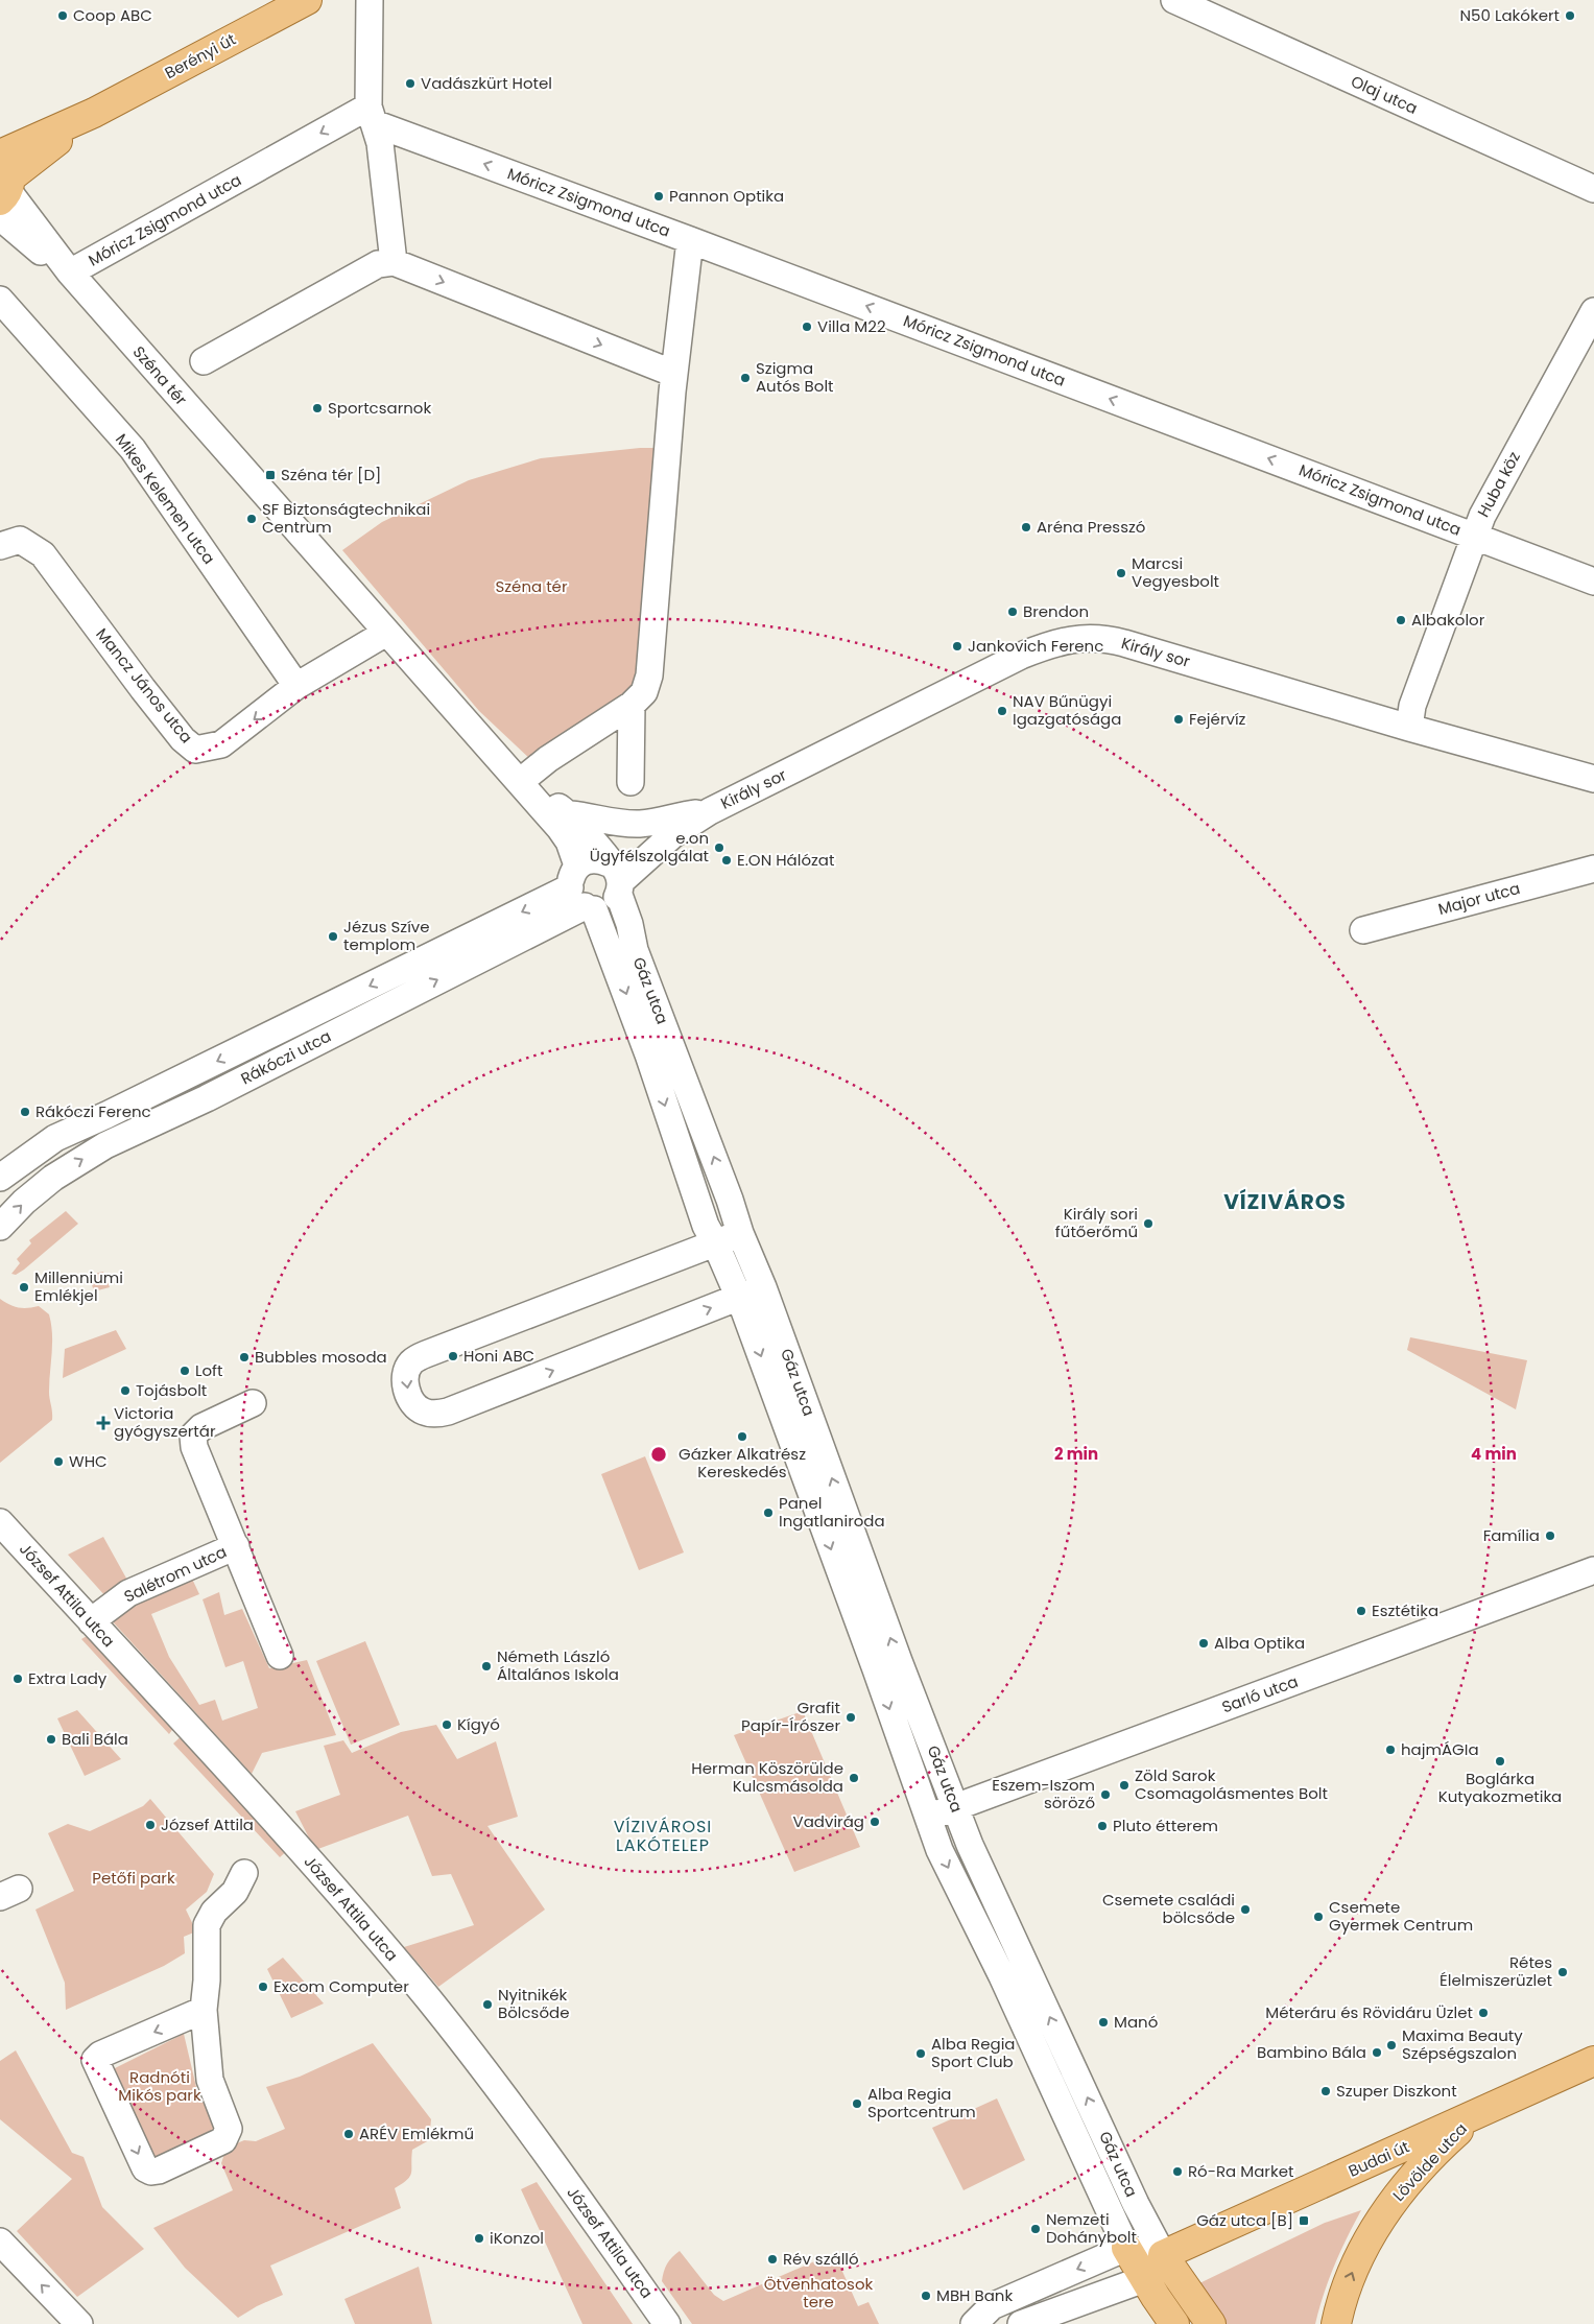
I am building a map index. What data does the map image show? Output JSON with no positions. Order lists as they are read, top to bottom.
{
  "streets": {
    "main road": ["Berényi út", "Budai út", "Lövölde utca"],
    "street": [
      "Olaj utca",
      "Móricz Zsigmond utca",
      "Széna tér",
      "Huba köz",
      "Mikes Kelemen utca",
      "Király sor",
      "Mancz János utca",
      "Major utca",
      "Gáz utca",
      "Rákóczi utca",
      "Salétrom utca",
      "József Attila utca",
      "Sarló utca"
    ]
  },
  "crossings": [
    ["Berényi út", "Széna tér"],
    ["Móricz Zsigmond utca", "Széna tér"],
    ["Móricz Zsigmond utca", "Huba köz"],
    ["Széna tér", "Király sor"],
    ["Széna tér", "Mancz János utca"],
    ["Széna tér", "Gáz utca"],
    ["Széna tér", "Rákóczi utca"],
    ["Huba köz", "Király sor"],
    ["Mikes Kelemen utca", "Mancz János utca"],
    ["Király sor", "Gáz utca"],
    ["Gáz utca", "Rákóczi utca"],
    ["Gáz utca", "Sarló utca"],
    ["Gáz utca", "Budai út"],
    ["Salétrom utca", "József Attila utca"],
    ["Budai út", "Lövölde utca"]
  ],
  "one_way": ["Móricz Zsigmond utca", "Lövölde utca"],
  "districts": ["VÍZIVÁROS", "VÍZIVÁROSI LAKÓTELEP"],
  "parks": [
    "Széna tér",
    "Petőfi park",
    "Radnóti Mikós park",
    "Ötvenhatosok tere"
  ],
  "places": {
    "other": [
      "Coop ABC",
      "N50 Lakókert",
      "Vadászkürt Hotel",
      "Pannon Optika",
      "Villa M22",
      "Szigma Autós Bolt",
      "Sportcsarnok",
      "SF Biztonságtechnikai Centrum",
      "Aréna Presszó",
      "Marcsi Vegyesbolt",
      "Brendon",
      "Albakolor",
      "Jankovich Ferenc",
      "NAV Bűnügyi Igazgatósága",
      "Fejérvíz",
      "e.on Ügyfélszolgálat",
      "E.ON Hálózat",
      "Jézus Szíve templom",
      "Rákóczi Ferenc",
      "Király sori fűtőerőmű",
      "Millenniumi Emlékjel",
      "Honi ABC",
      "Bubbles mosoda",
      "Loft",
      "Tojásbolt",
      "Gázker Alkatrész Kereskedés",
      "WHC",
      "Panel Ingatlaniroda",
      "Família",
      "Esztétika",
      "Alba Optika",
      "Németh László Általános Iskola",
      "Extra Lady",
      "Grafit Papír-Írószer",
      "Kígyó",
      "Bali Bála",
      "hajmÁGIa",
      "Boglárka Kutyakozmetika",
      "Herman Köszörülde Kulcsmásolda",
      "Zöld Sarok Csomagolásmentes Bolt",
      "Eszem-Iszom söröző",
      "Vadvirág",
      "József Attila",
      "Pluto étterem",
      "Csemete családi bölcsőde",
      "Csemete Gyermek Centrum",
      "Rétes Élelmiszerüzlet",
      "Excom Computer",
      "Nyitnikék Bölcsőde",
      "Méteráru és Rövidáru Üzlet",
      "Manó",
      "Maxima Beauty Szépségszalon",
      "Bambino Bála",
      "Alba Regia Sport Club",
      "Szuper Diszkont",
      "Alba Regia Sportcentrum",
      "ARÉV Emlékmű",
      "Ró-Ra Market",
      "Nemzeti Dohánybolt",
      "iKonzol",
      "Rév szálló",
      "MBH Bank"
    ],
    "transit": ["Széna tér [D]", "Gáz utca [B]"],
    "health": ["Victoria gyógyszertár"]
  },
  "rings": ["2 min", "4 min"]
}
